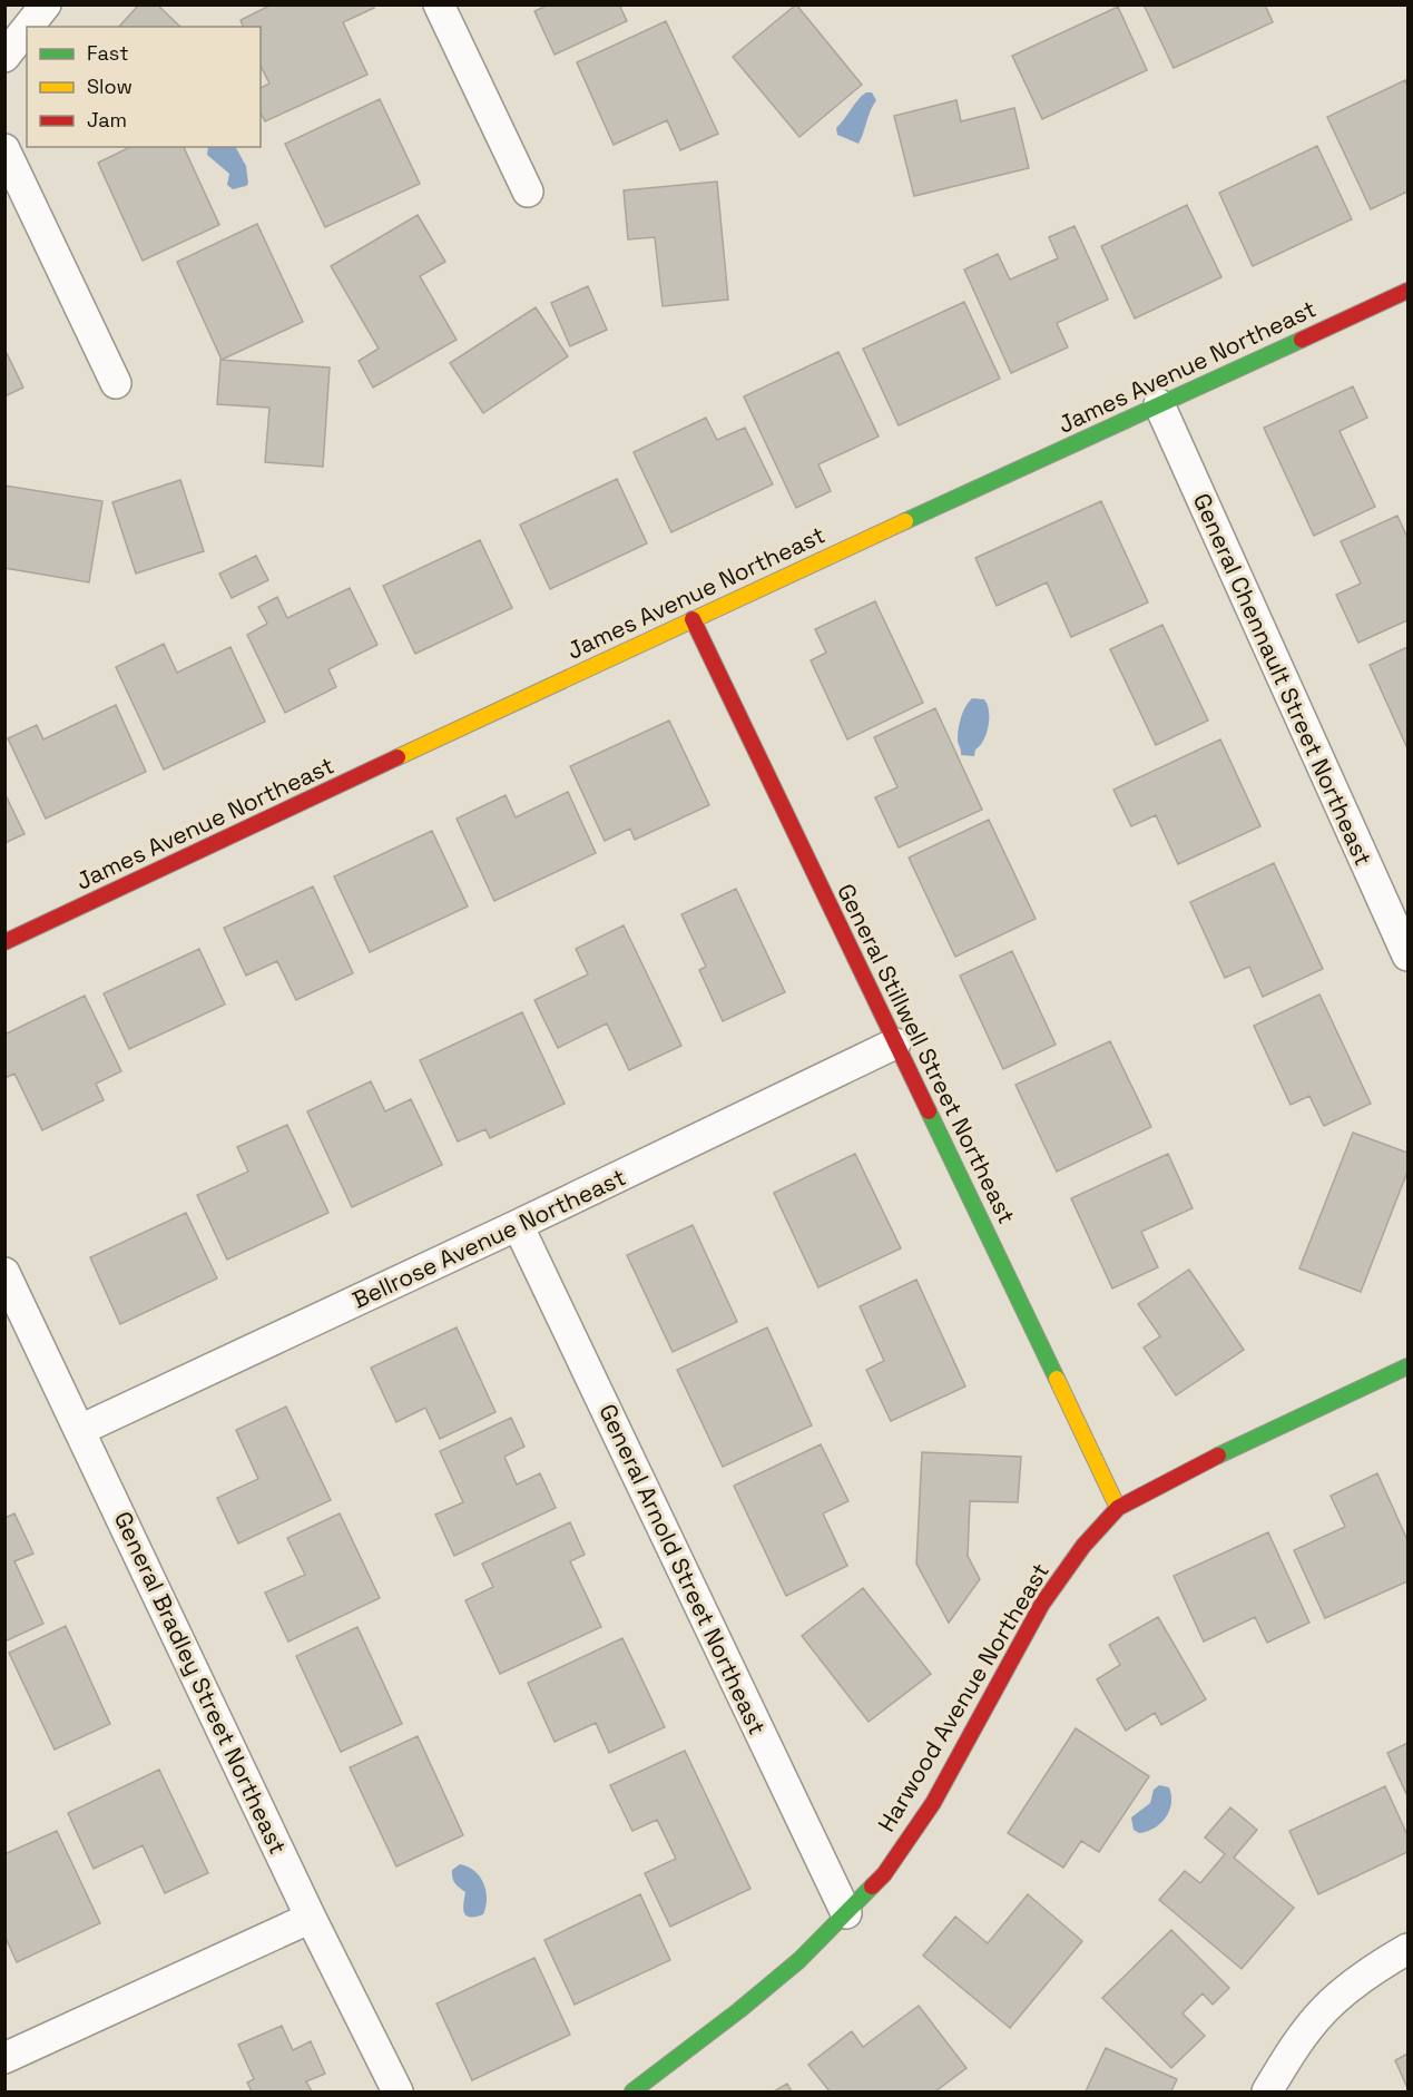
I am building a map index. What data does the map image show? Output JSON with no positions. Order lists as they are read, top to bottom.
{
  "streets": {
    "street": [
      "James Avenue Northeast",
      "General Chennault Street Northeast",
      "General Stillwell Street Northeast",
      "Bellrose Avenue Northeast",
      "General Arnold Street Northeast",
      "General Bradley Street Northeast",
      "Harwood Avenue Northeast"
    ]
  },
  "crossings": [
    ["James Avenue Northeast", "General Chennault Street Northeast"],
    ["James Avenue Northeast", "General Stillwell Street Northeast"],
    ["General Stillwell Street Northeast", "Bellrose Avenue Northeast"],
    ["General Stillwell Street Northeast", "Harwood Avenue Northeast"],
    ["Bellrose Avenue Northeast", "General Arnold Street Northeast"],
    ["Bellrose Avenue Northeast", "General Bradley Street Northeast"],
    ["General Arnold Street Northeast", "Harwood Avenue Northeast"]
  ],
  "legend": ["Fast", "Slow", "Jam"]
}
